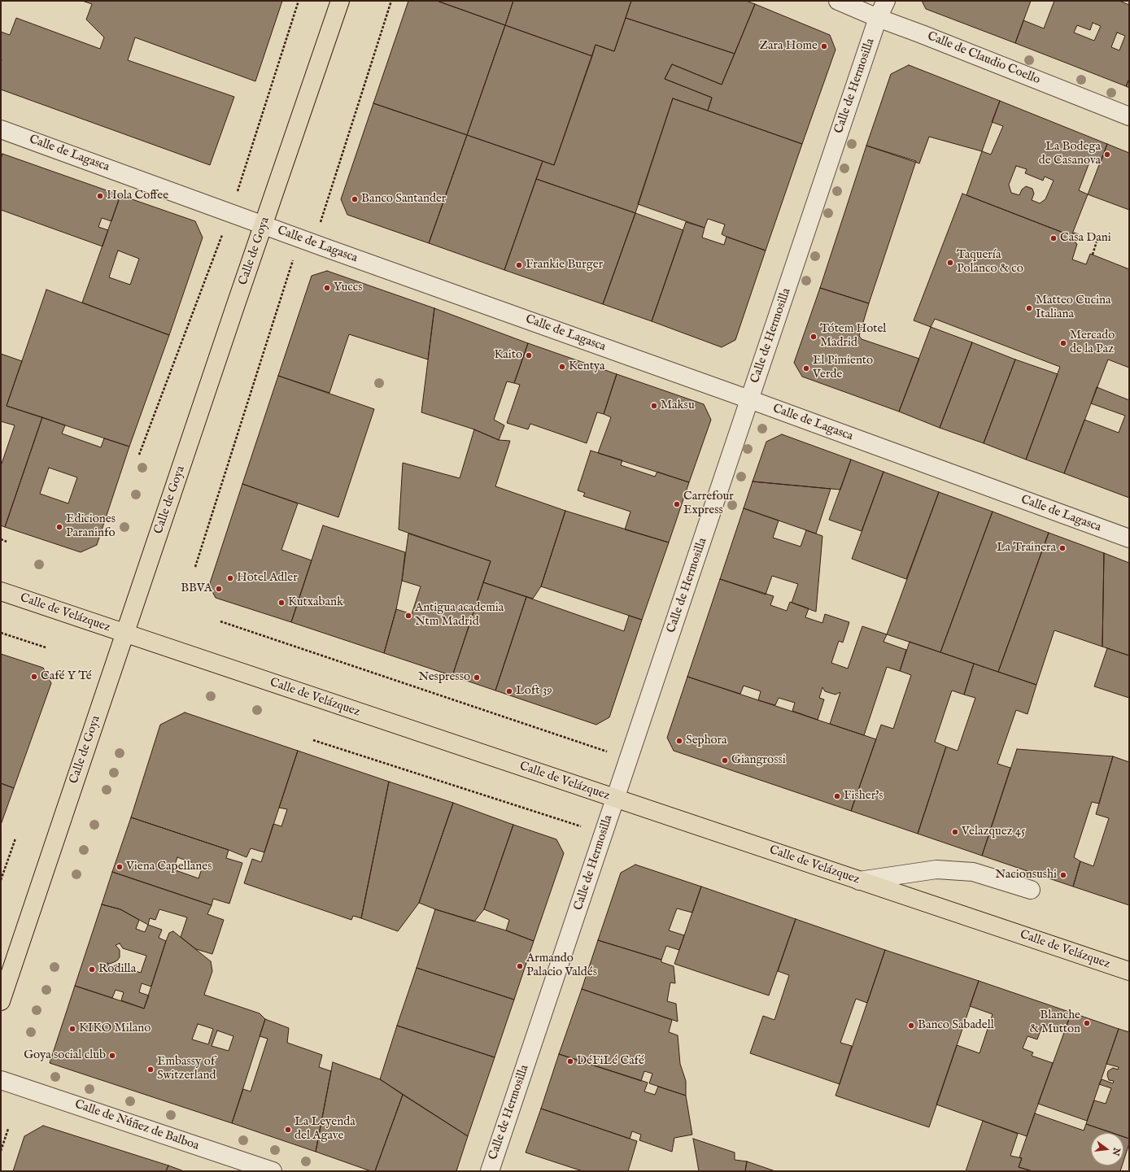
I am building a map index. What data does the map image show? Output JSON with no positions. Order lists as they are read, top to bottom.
{
  "streets": {
    "main road": ["Calle de Goya", "Calle de Velázquez"],
    "street": [
      "Calle de Claudio Coello",
      "Calle de Hermosilla",
      "Calle de Lagasca",
      "Calle de Núñez de Balboa"
    ]
  },
  "crossings": [
    ["Calle de Claudio Coello", "Calle de Hermosilla"],
    ["Calle de Hermosilla", "Calle de Lagasca"],
    ["Calle de Hermosilla", "Calle de Velázquez"],
    ["Calle de Lagasca", "Calle de Goya"],
    ["Calle de Goya", "Calle de Velázquez"]
  ],
  "places": [
    "Zara Home",
    "La Bodega de Casanova",
    "Hola Coffee",
    "Banco Santander",
    "Casa Dani",
    "Taquería Polanco & co",
    "Frankie Burger",
    "Yuccs",
    "Matteo Cucina Italiana",
    "Tótem Hotel Madrid",
    "Mercado de la Paz",
    "Kaito",
    "Kentya",
    "El Pimiento Verde",
    "Maksu",
    "Carrefour Express",
    "Ediciones Paraninfo",
    "La Trainera",
    "Hotel Adler",
    "BBVA",
    "Kutxabank",
    "Antigua academia Ntm Madrid",
    "Café Y Té",
    "Nespresso",
    "Loft 39",
    "Sephora",
    "Giangrossi",
    "Fisher's",
    "Velazquez 45",
    "Viena Capellanes",
    "Nacionsushi",
    "Armando Palacio Valdés",
    "Rodilla",
    "Blanche & Mutton",
    "Banco Sabadell",
    "KIKO Milano",
    "Goya social club",
    "DéFiLé Café",
    "Embassy of Switzerland",
    "La Leyenda del Agave"
  ],
  "north": "right"
}
